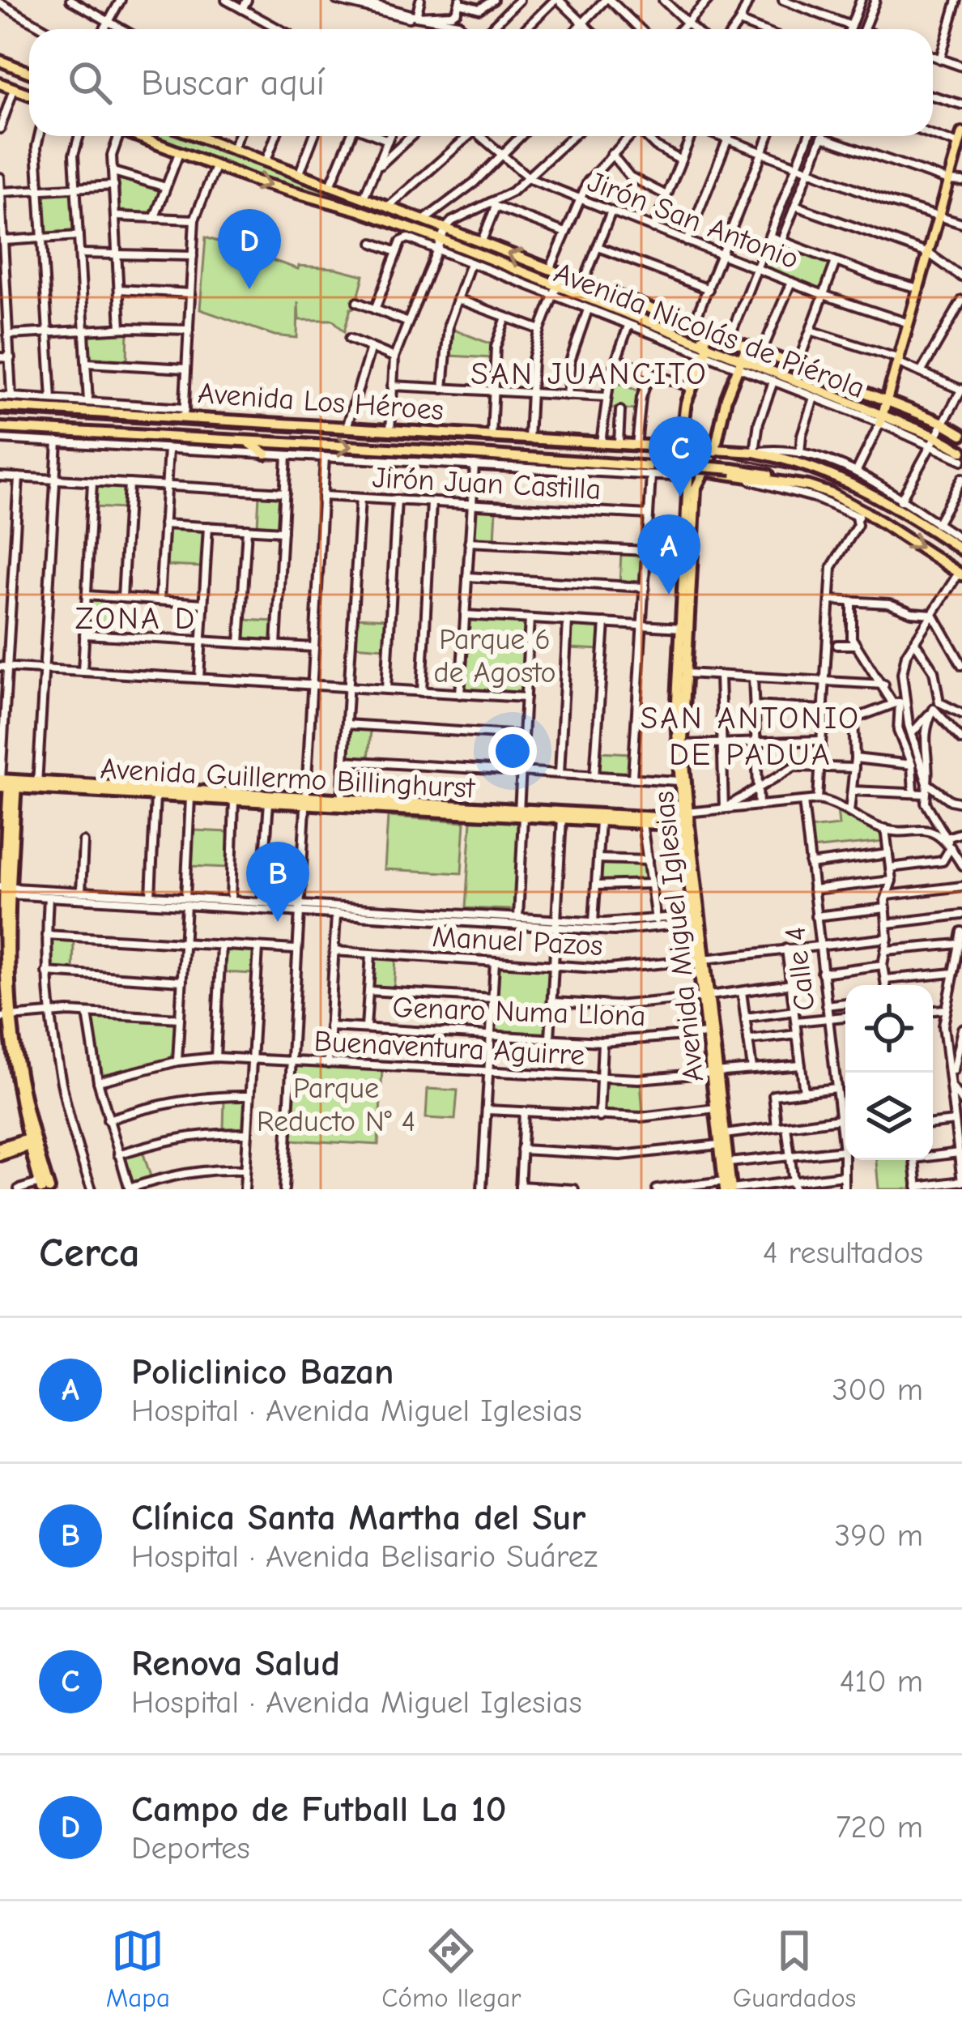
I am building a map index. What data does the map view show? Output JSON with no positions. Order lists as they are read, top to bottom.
{
  "streets": {
    "main road": [
      "Avenida Nicolás de Piérola",
      "Avenida Los Héroes",
      "Avenida Guillermo Billinghurst",
      "Avenida Miguel Iglesias"
    ],
    "street": [
      "Jirón San Antonio",
      "Jirón Juan Castilla",
      "Manuel Pazos",
      "Calle 4",
      "Genaro Numa Llona",
      "Buenaventura Aguirre"
    ]
  },
  "crossings": [
    ["Avenida Nicolás de Piérola", "Avenida Miguel Iglesias"],
    ["Avenida Los Héroes", "Avenida Miguel Iglesias"],
    ["Avenida Guillermo Billinghurst", "Avenida Miguel Iglesias"],
    ["Avenida Miguel Iglesias", "Manuel Pazos"],
    ["Avenida Miguel Iglesias", "Genaro Numa Llona"],
    ["Avenida Miguel Iglesias", "Buenaventura Aguirre"],
    ["Manuel Pazos", "Calle 4"]
  ],
  "districts": ["SAN JUANCITO", "ZONA D", "SAN ANTONIO DE PADUA"],
  "parks": ["Parque 6 de Agosto", "Parque Reducto N° 4"],
  "page": {
    "search": "Buscar aquí",
    "pins": [
      "D",
      "C",
      "A",
      "B"
    ],
    "heading": ["Cerca", "4 resultados"],
    "list": [
      {
        "mark": "A",
        "name": "Policlinico Bazan",
        "note": "Hospital · Avenida Miguel Iglesias",
        "value": "300 m"
      },
      {
        "mark": "B",
        "name": "Clínica Santa Martha del Sur",
        "note": "Hospital · Avenida Belisario Suárez",
        "value": "390 m"
      },
      {
        "mark": "C",
        "name": "Renova Salud",
        "note": "Hospital · Avenida Miguel Iglesias",
        "value": "410 m"
      },
      {
        "mark": "D",
        "name": "Campo de Futball La 10",
        "note": "Deportes",
        "value": "720 m"
      }
    ],
    "nav": ["Mapa", "Cómo llegar", "Guardados"]
  }
}
